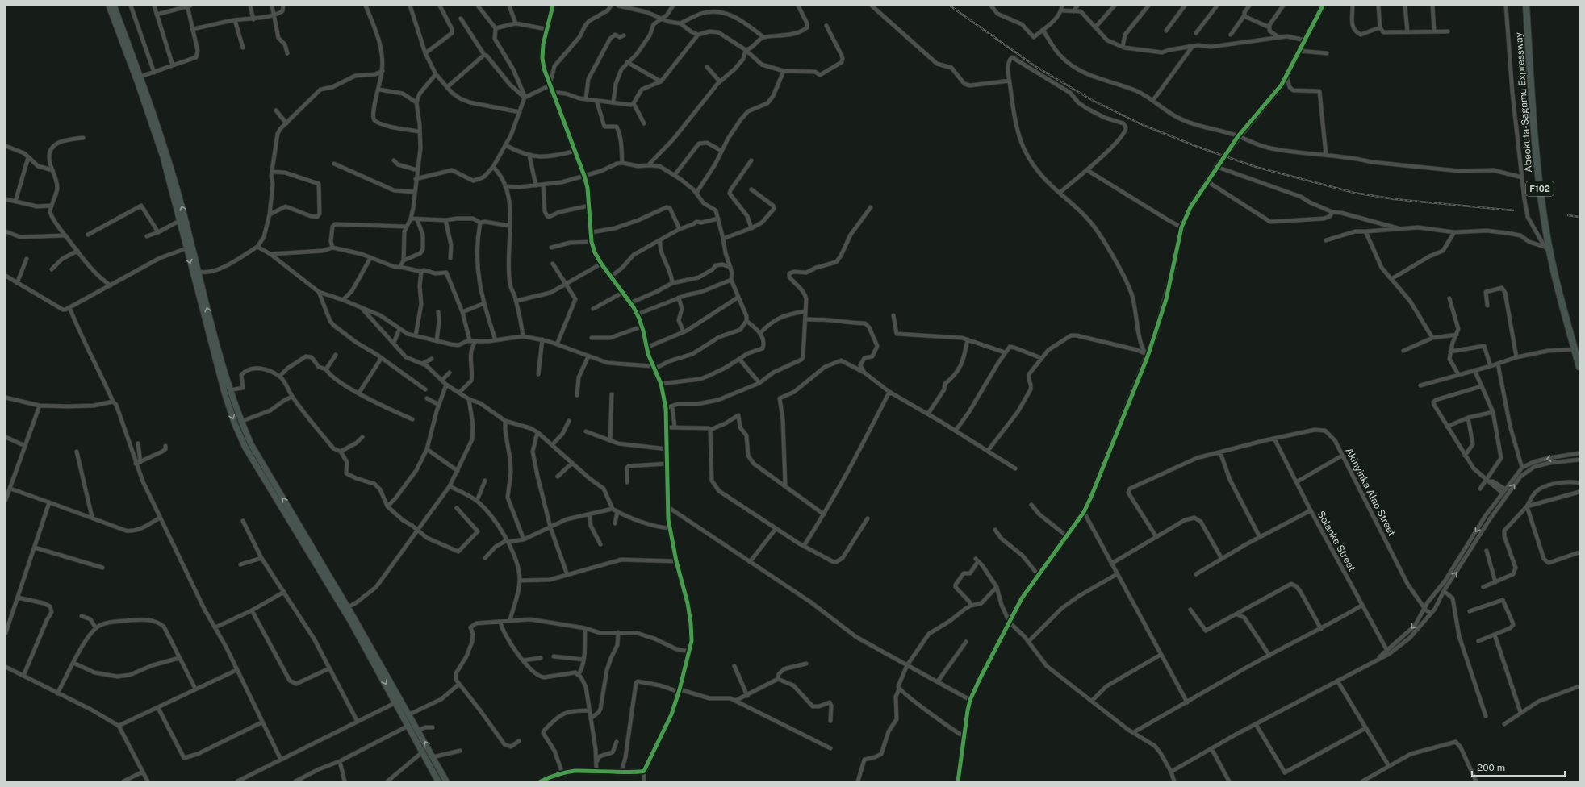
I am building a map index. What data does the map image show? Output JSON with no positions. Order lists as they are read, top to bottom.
{
  "streets": {
    "highway": ["Abeokuta-Sagamu Expressway", "F102"],
    "street": ["Akinyinka Alao Street", "Solanke Street"]
  },
  "crossings": [
    ["Akinyinka Alao Street", "Solanke Street"]
  ],
  "scale_bar": "200 m"
}
